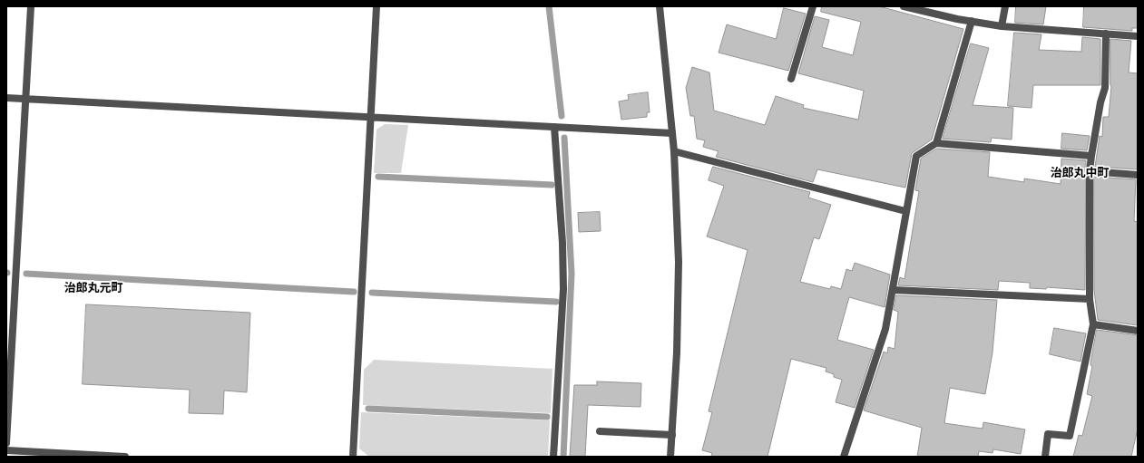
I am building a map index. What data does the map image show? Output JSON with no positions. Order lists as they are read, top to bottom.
{
  "districts": ["治郎丸中町", "治郎丸元町"]
}
